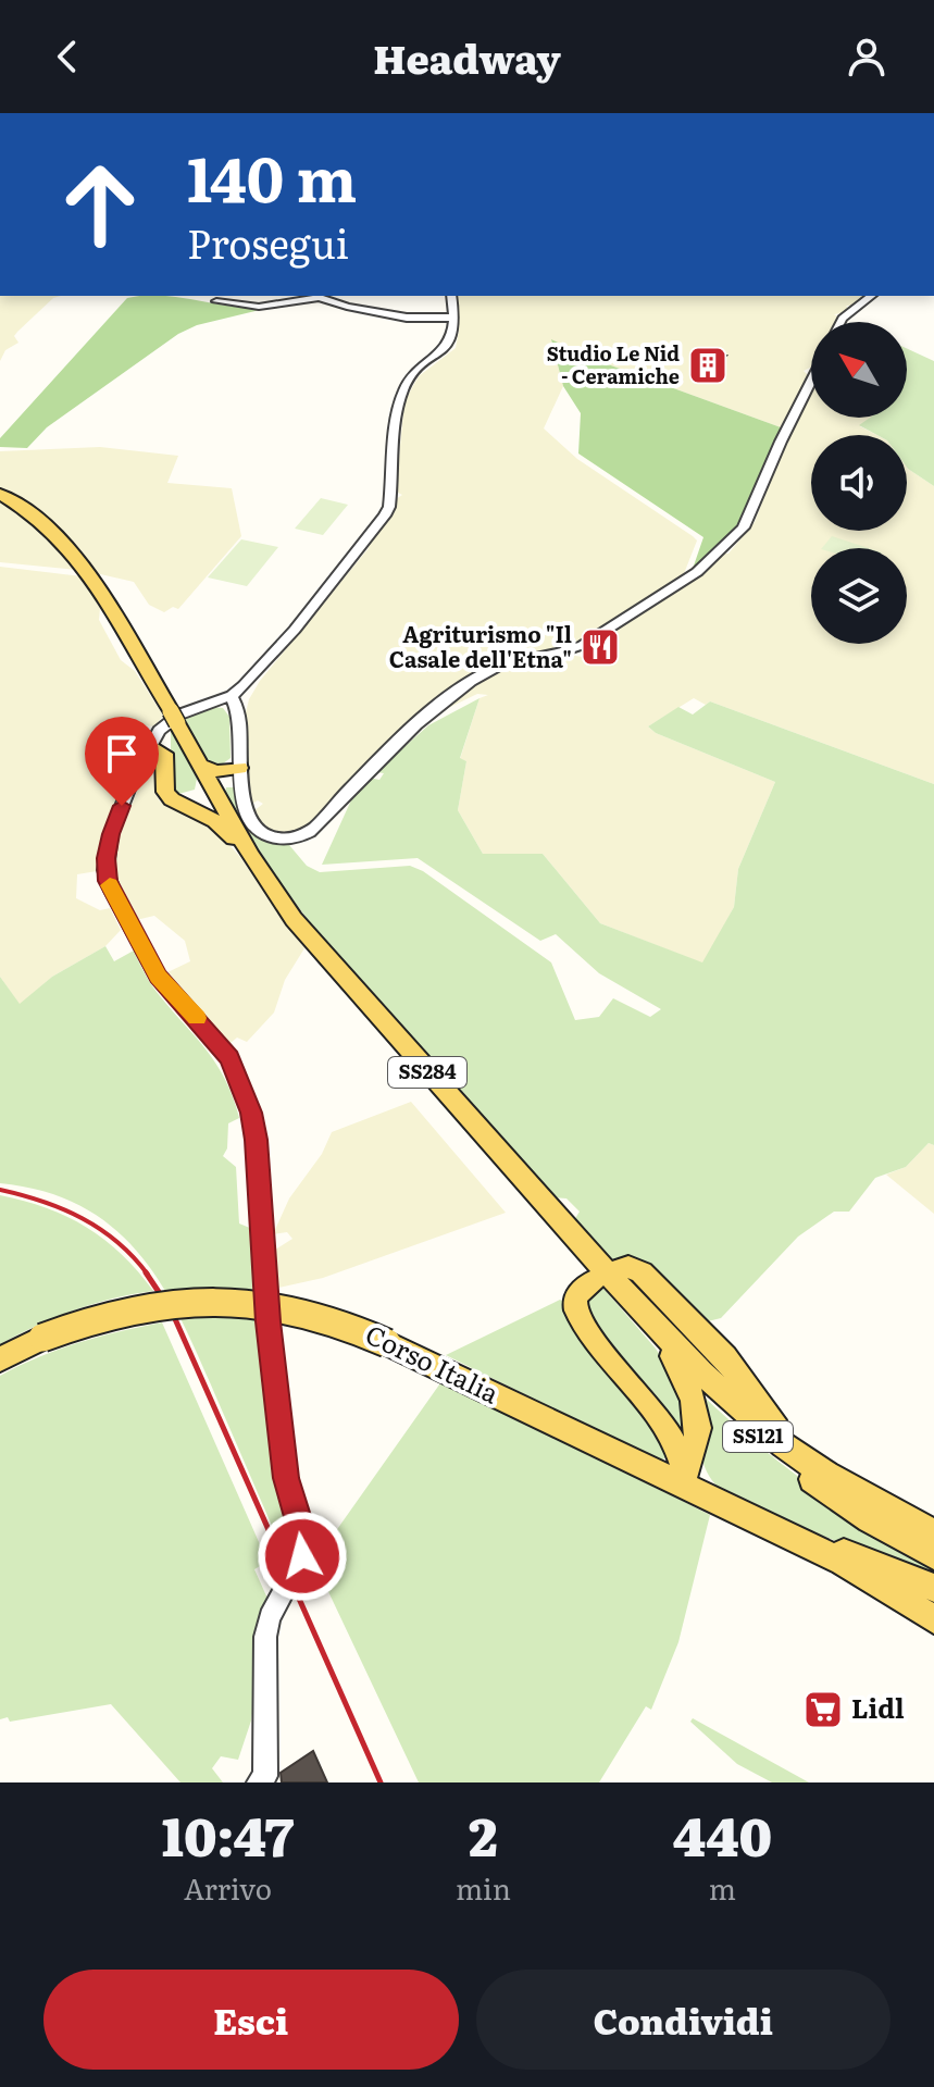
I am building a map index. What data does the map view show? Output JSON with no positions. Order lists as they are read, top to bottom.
{
  "streets": {
    "main road": ["SS284", "Corso Italia", "SS121"]
  },
  "crossings": [
    ["SS284", "SS121"]
  ],
  "places": {
    "building": ["Studio Le Nid - Ceramiche"],
    "restaurant": ["Agriturismo \"Il Casale dell'Etna\""],
    "supermarket": ["Lidl"]
  },
  "north": "top left",
  "page": {
    "header": "Headway",
    "turn": ["140 m", "Prosegui"],
    "eta": [
      "10:47",
      "Arrivo",
      "2",
      "min",
      "440",
      "m"
    ],
    "buttons": ["Esci", "Condividi"]
  }
}
